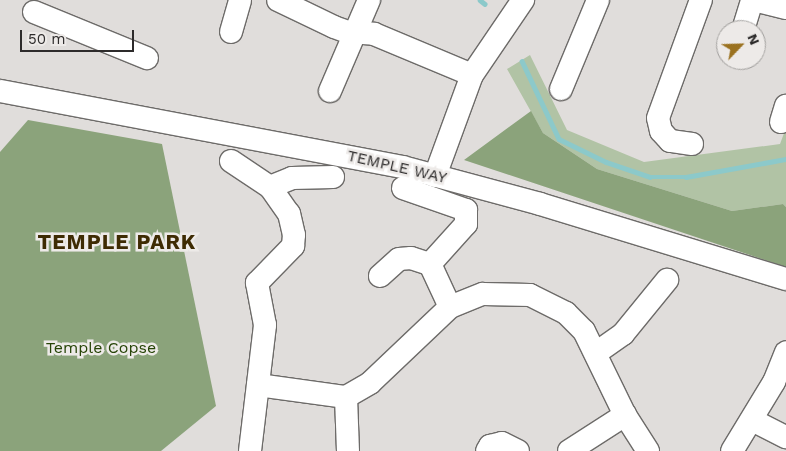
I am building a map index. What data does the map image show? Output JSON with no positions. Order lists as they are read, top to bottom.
{
  "streets": {
    "street": ["TEMPLE WAY"]
  },
  "districts": ["TEMPLE PARK"],
  "parks": ["Temple Copse"],
  "scale_bar": "50 m",
  "north": "top right"
}
